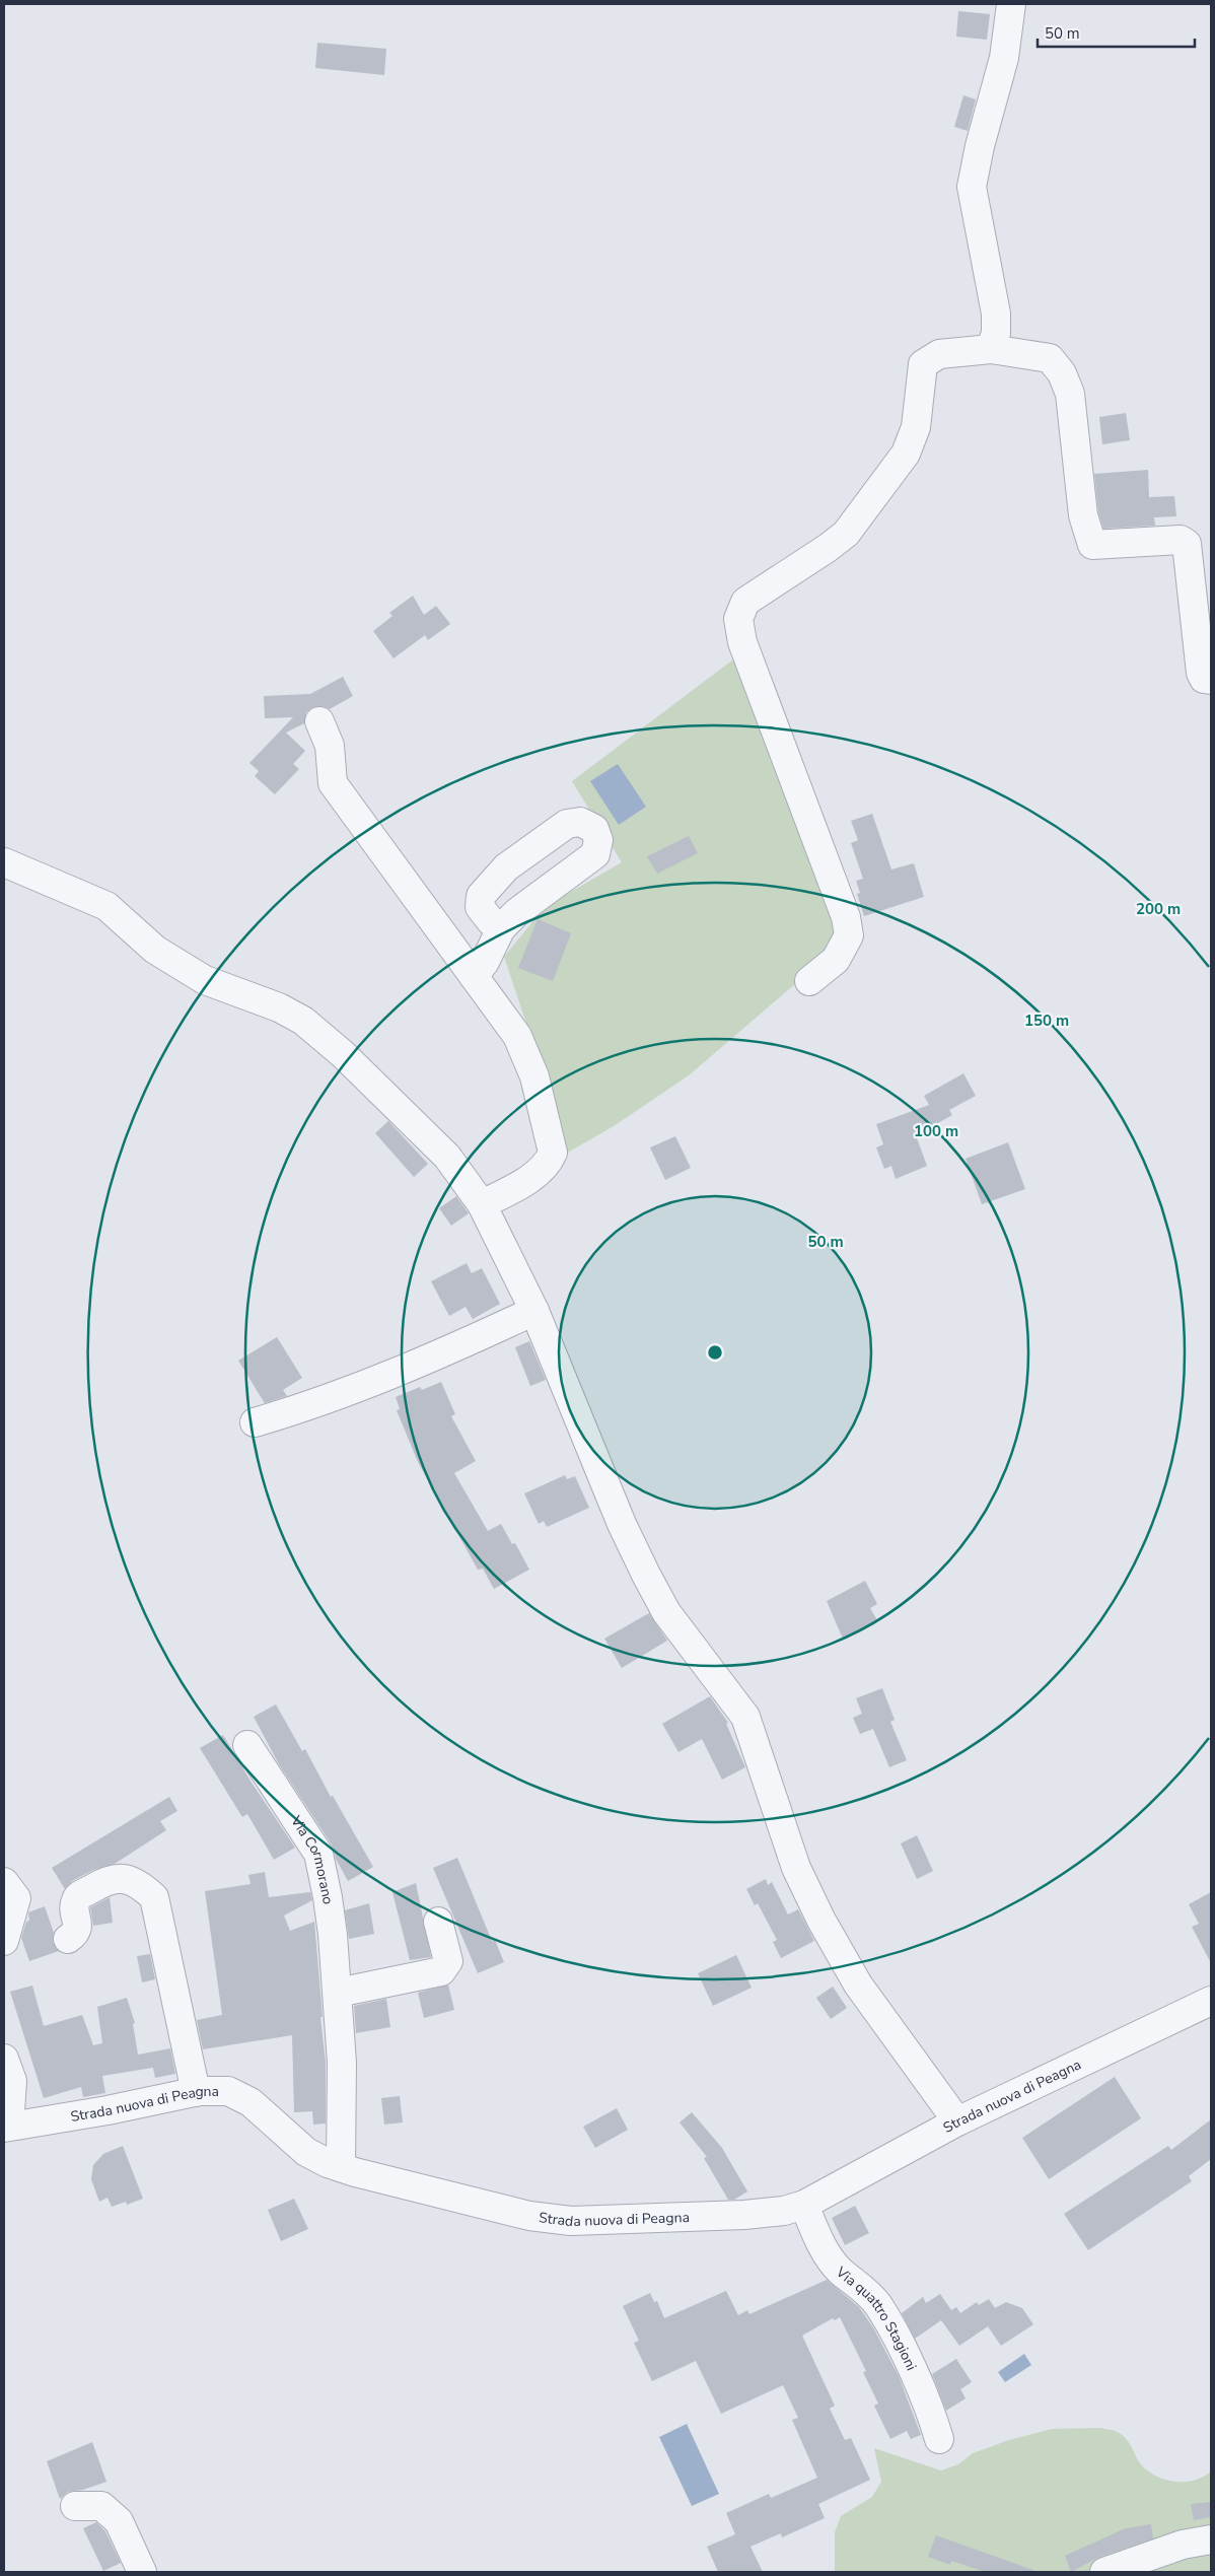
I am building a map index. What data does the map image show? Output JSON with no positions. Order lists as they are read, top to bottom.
{
  "streets": {
    "street": ["Via Cormorano", "Strada nuova di Peagna", "Via quattro Stagioni"]
  },
  "crossings": [
    ["Via Cormorano", "Strada nuova di Peagna"],
    ["Strada nuova di Peagna", "Via quattro Stagioni"]
  ],
  "scale_bar": "50 m",
  "rings": [
    "200 m",
    "150 m",
    "100 m",
    "50 m"
  ]
}
